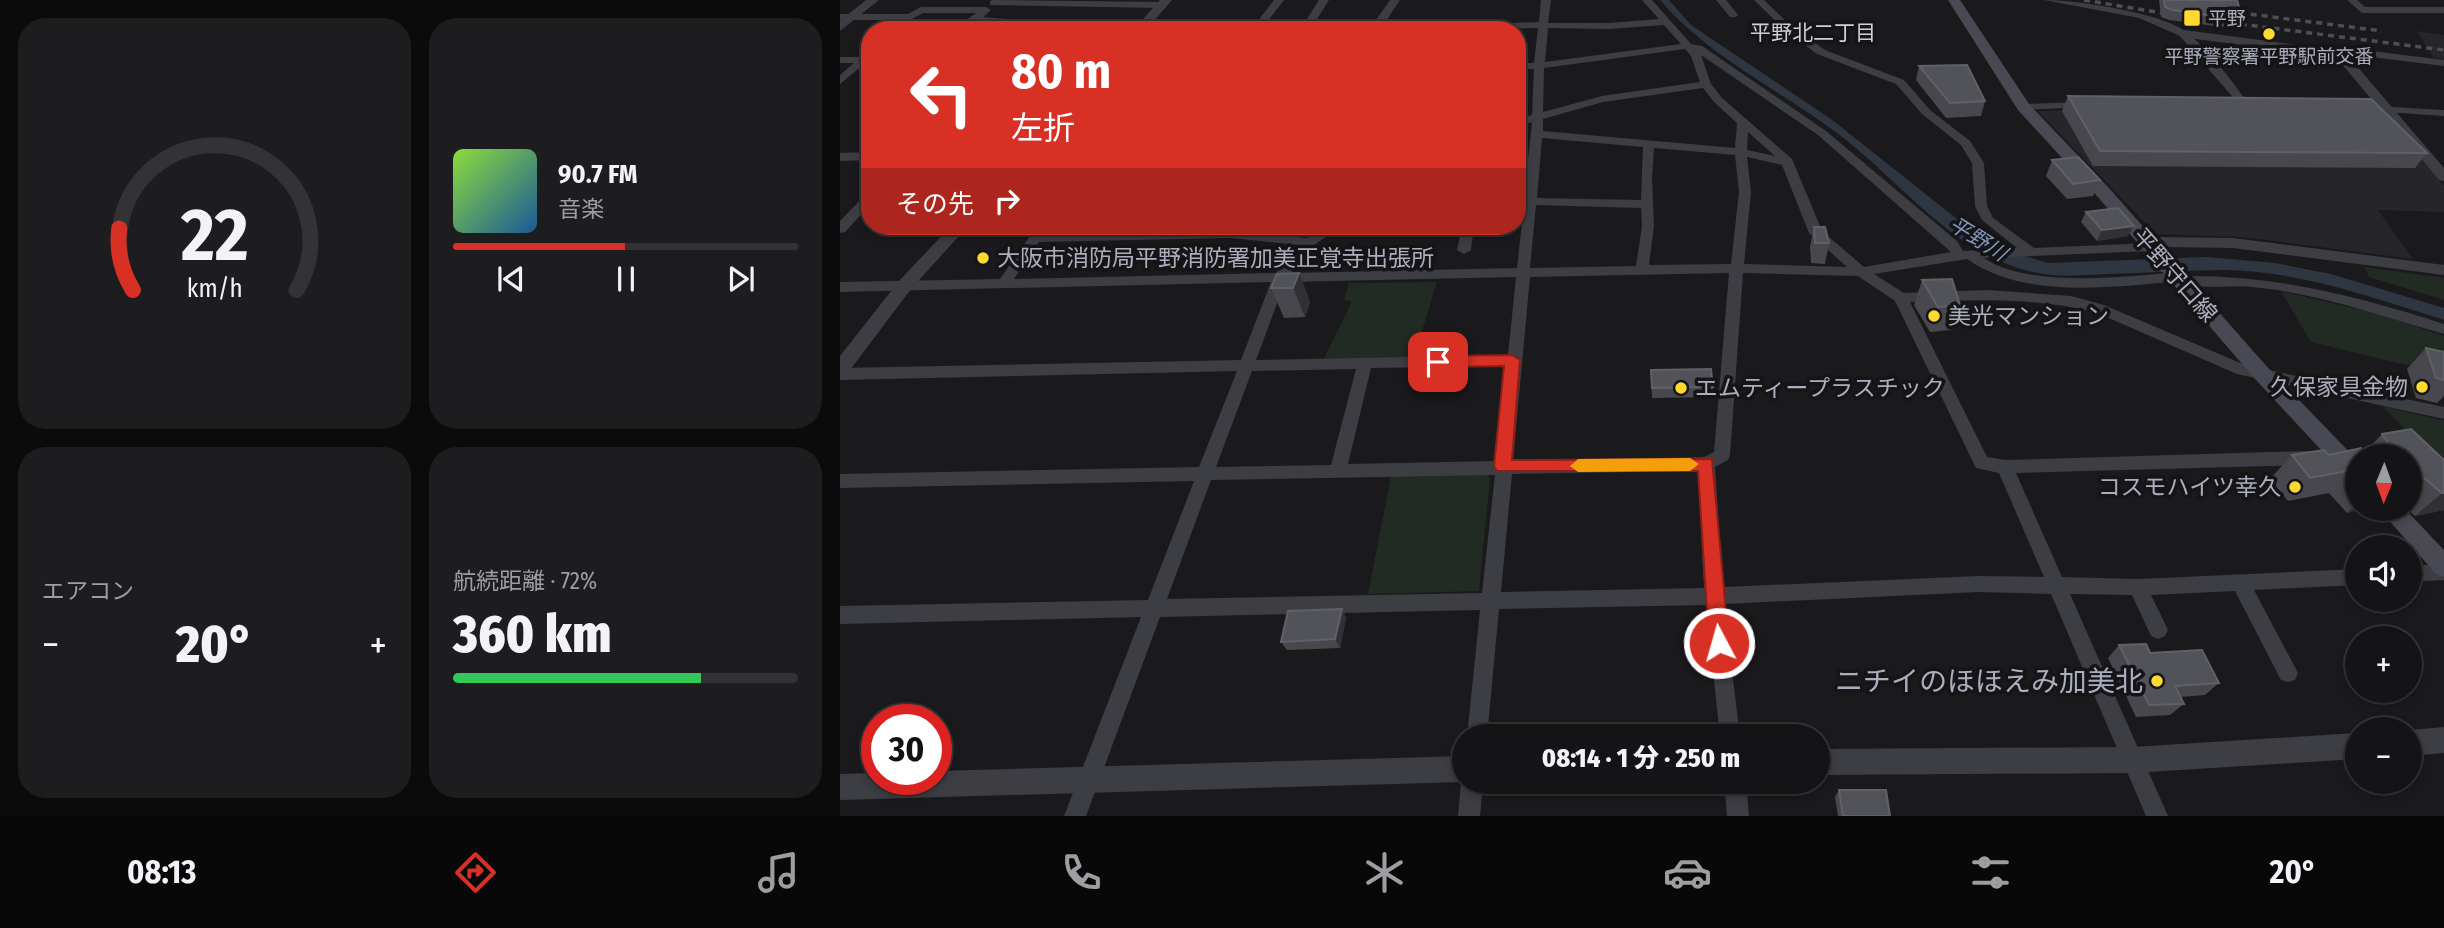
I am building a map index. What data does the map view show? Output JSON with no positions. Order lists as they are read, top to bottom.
{
  "streets": {
    "main road": ["平野守口線"]
  },
  "districts": ["平野北二丁目"],
  "water": ["平野川"],
  "places": {
    "transit": ["平野"],
    "other": [
      "平野警察署平野駅前交番",
      "大阪市消防局平野消防署加美正覚寺出張所",
      "美光マンション",
      "久保家具金物",
      "エムティープラスチック",
      "コスモハイツ幸久",
      "ニチイのほほえみ加美北"
    ]
  },
  "north": "bottom",
  "page": {
    "turn": ["80 m", "左折"],
    "song": ["90.7 FM", "音楽"],
    "then": "その先",
    "map_buttons": ["+", "−"],
    "tile": [
      "エアコン",
      ["航続距離 · 72%", "360 km"]
    ],
    "heat": ["−", "20°", "+"],
    "limit": "30",
    "trip": "08:14 · 1 分 · 250 m",
    "tabs": ["08:13", "20°"],
    "gauge": ["22", "km/h"]
  }
}
